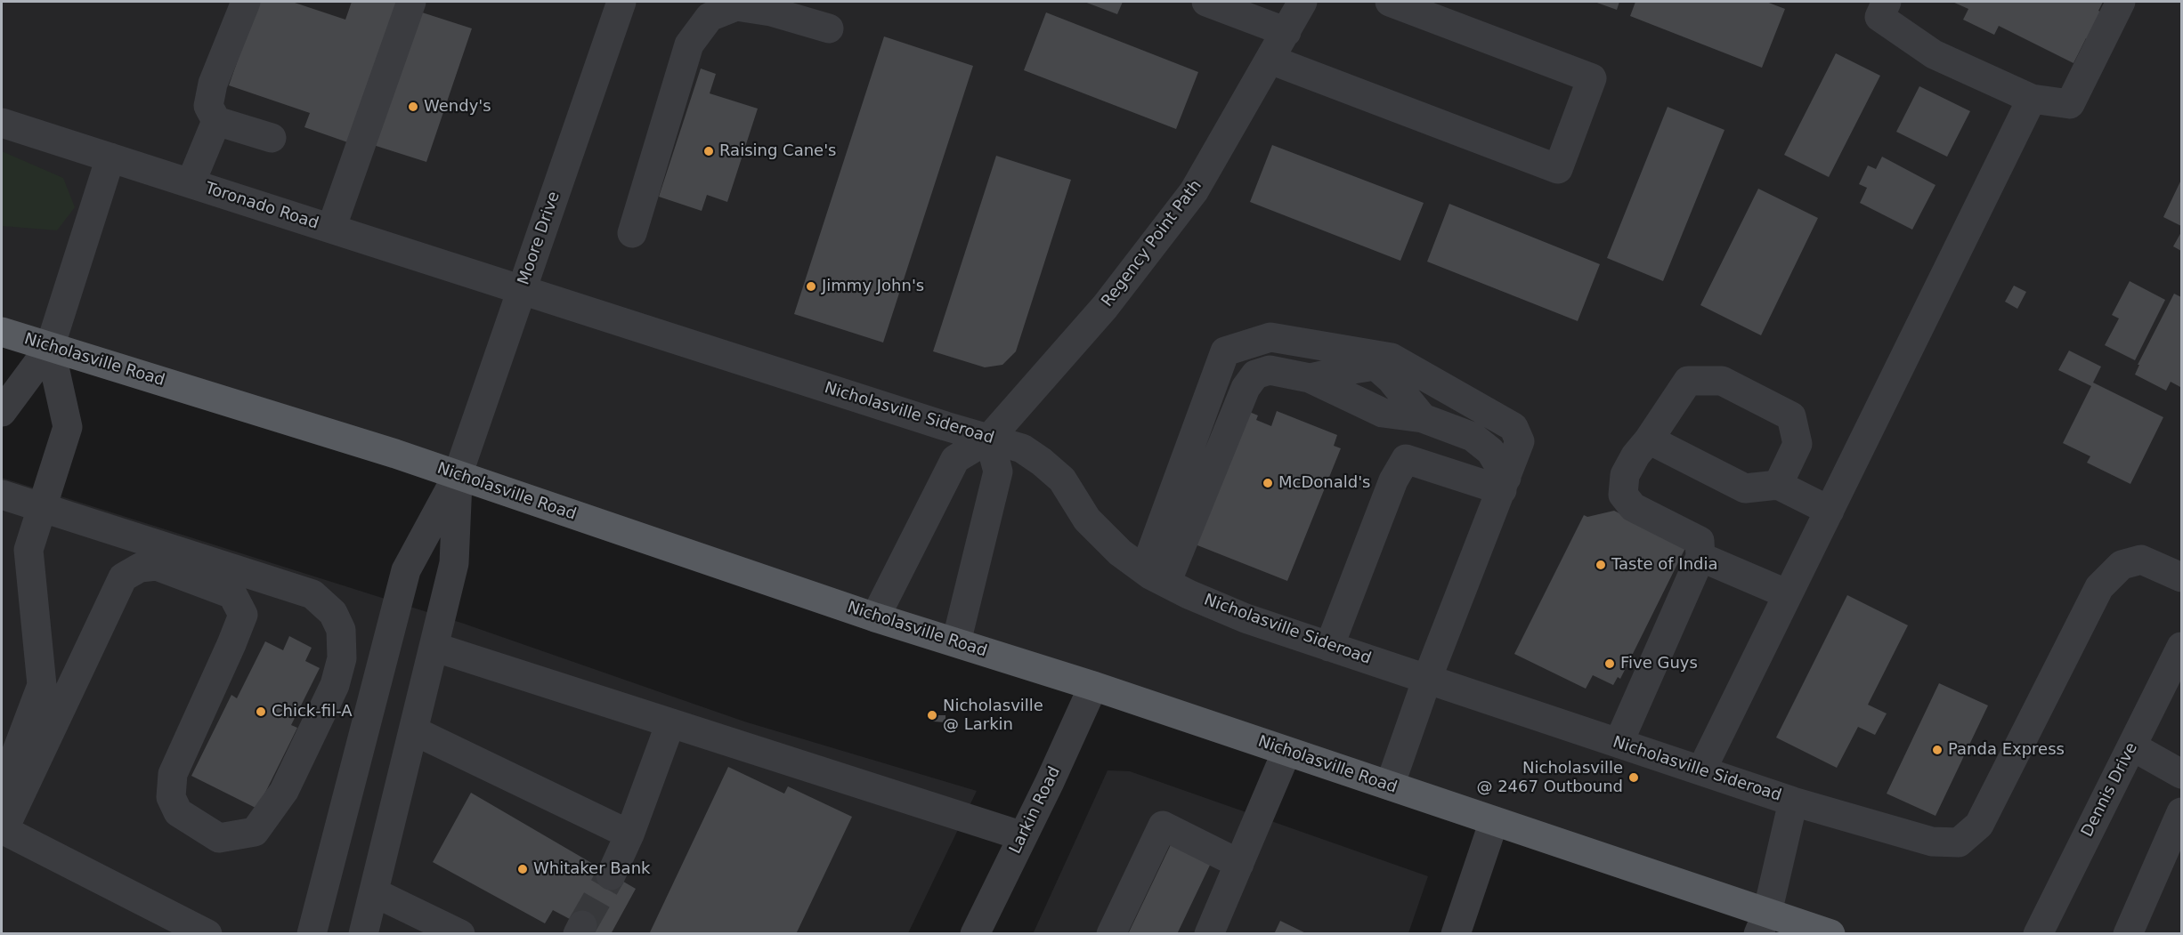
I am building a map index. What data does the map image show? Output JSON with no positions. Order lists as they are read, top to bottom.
{
  "streets": {
    "main road": ["Nicholasville Road"],
    "street": [
      "Toronado Road",
      "Moore Drive",
      "Regency Point Path",
      "Nicholasville Sideroad",
      "Dennis Drive",
      "Larkin Road"
    ]
  },
  "crossings": [
    ["Toronado Road", "Moore Drive"],
    ["Toronado Road", "Nicholasville Sideroad"],
    ["Moore Drive", "Nicholasville Road"],
    ["Moore Drive", "Nicholasville Sideroad"],
    ["Regency Point Path", "Nicholasville Road"],
    ["Regency Point Path", "Nicholasville Sideroad"],
    ["Nicholasville Road", "Larkin Road"]
  ],
  "places": [
    "Wendy's",
    "Raising Cane's",
    "Jimmy John's",
    "McDonald's",
    "Taste of India",
    "Five Guys",
    "Chick-fil-A",
    "Nicholasville @ Larkin",
    "Panda Express",
    "Nicholasville @ 2467 Outbound",
    "Whitaker Bank"
  ]
}
